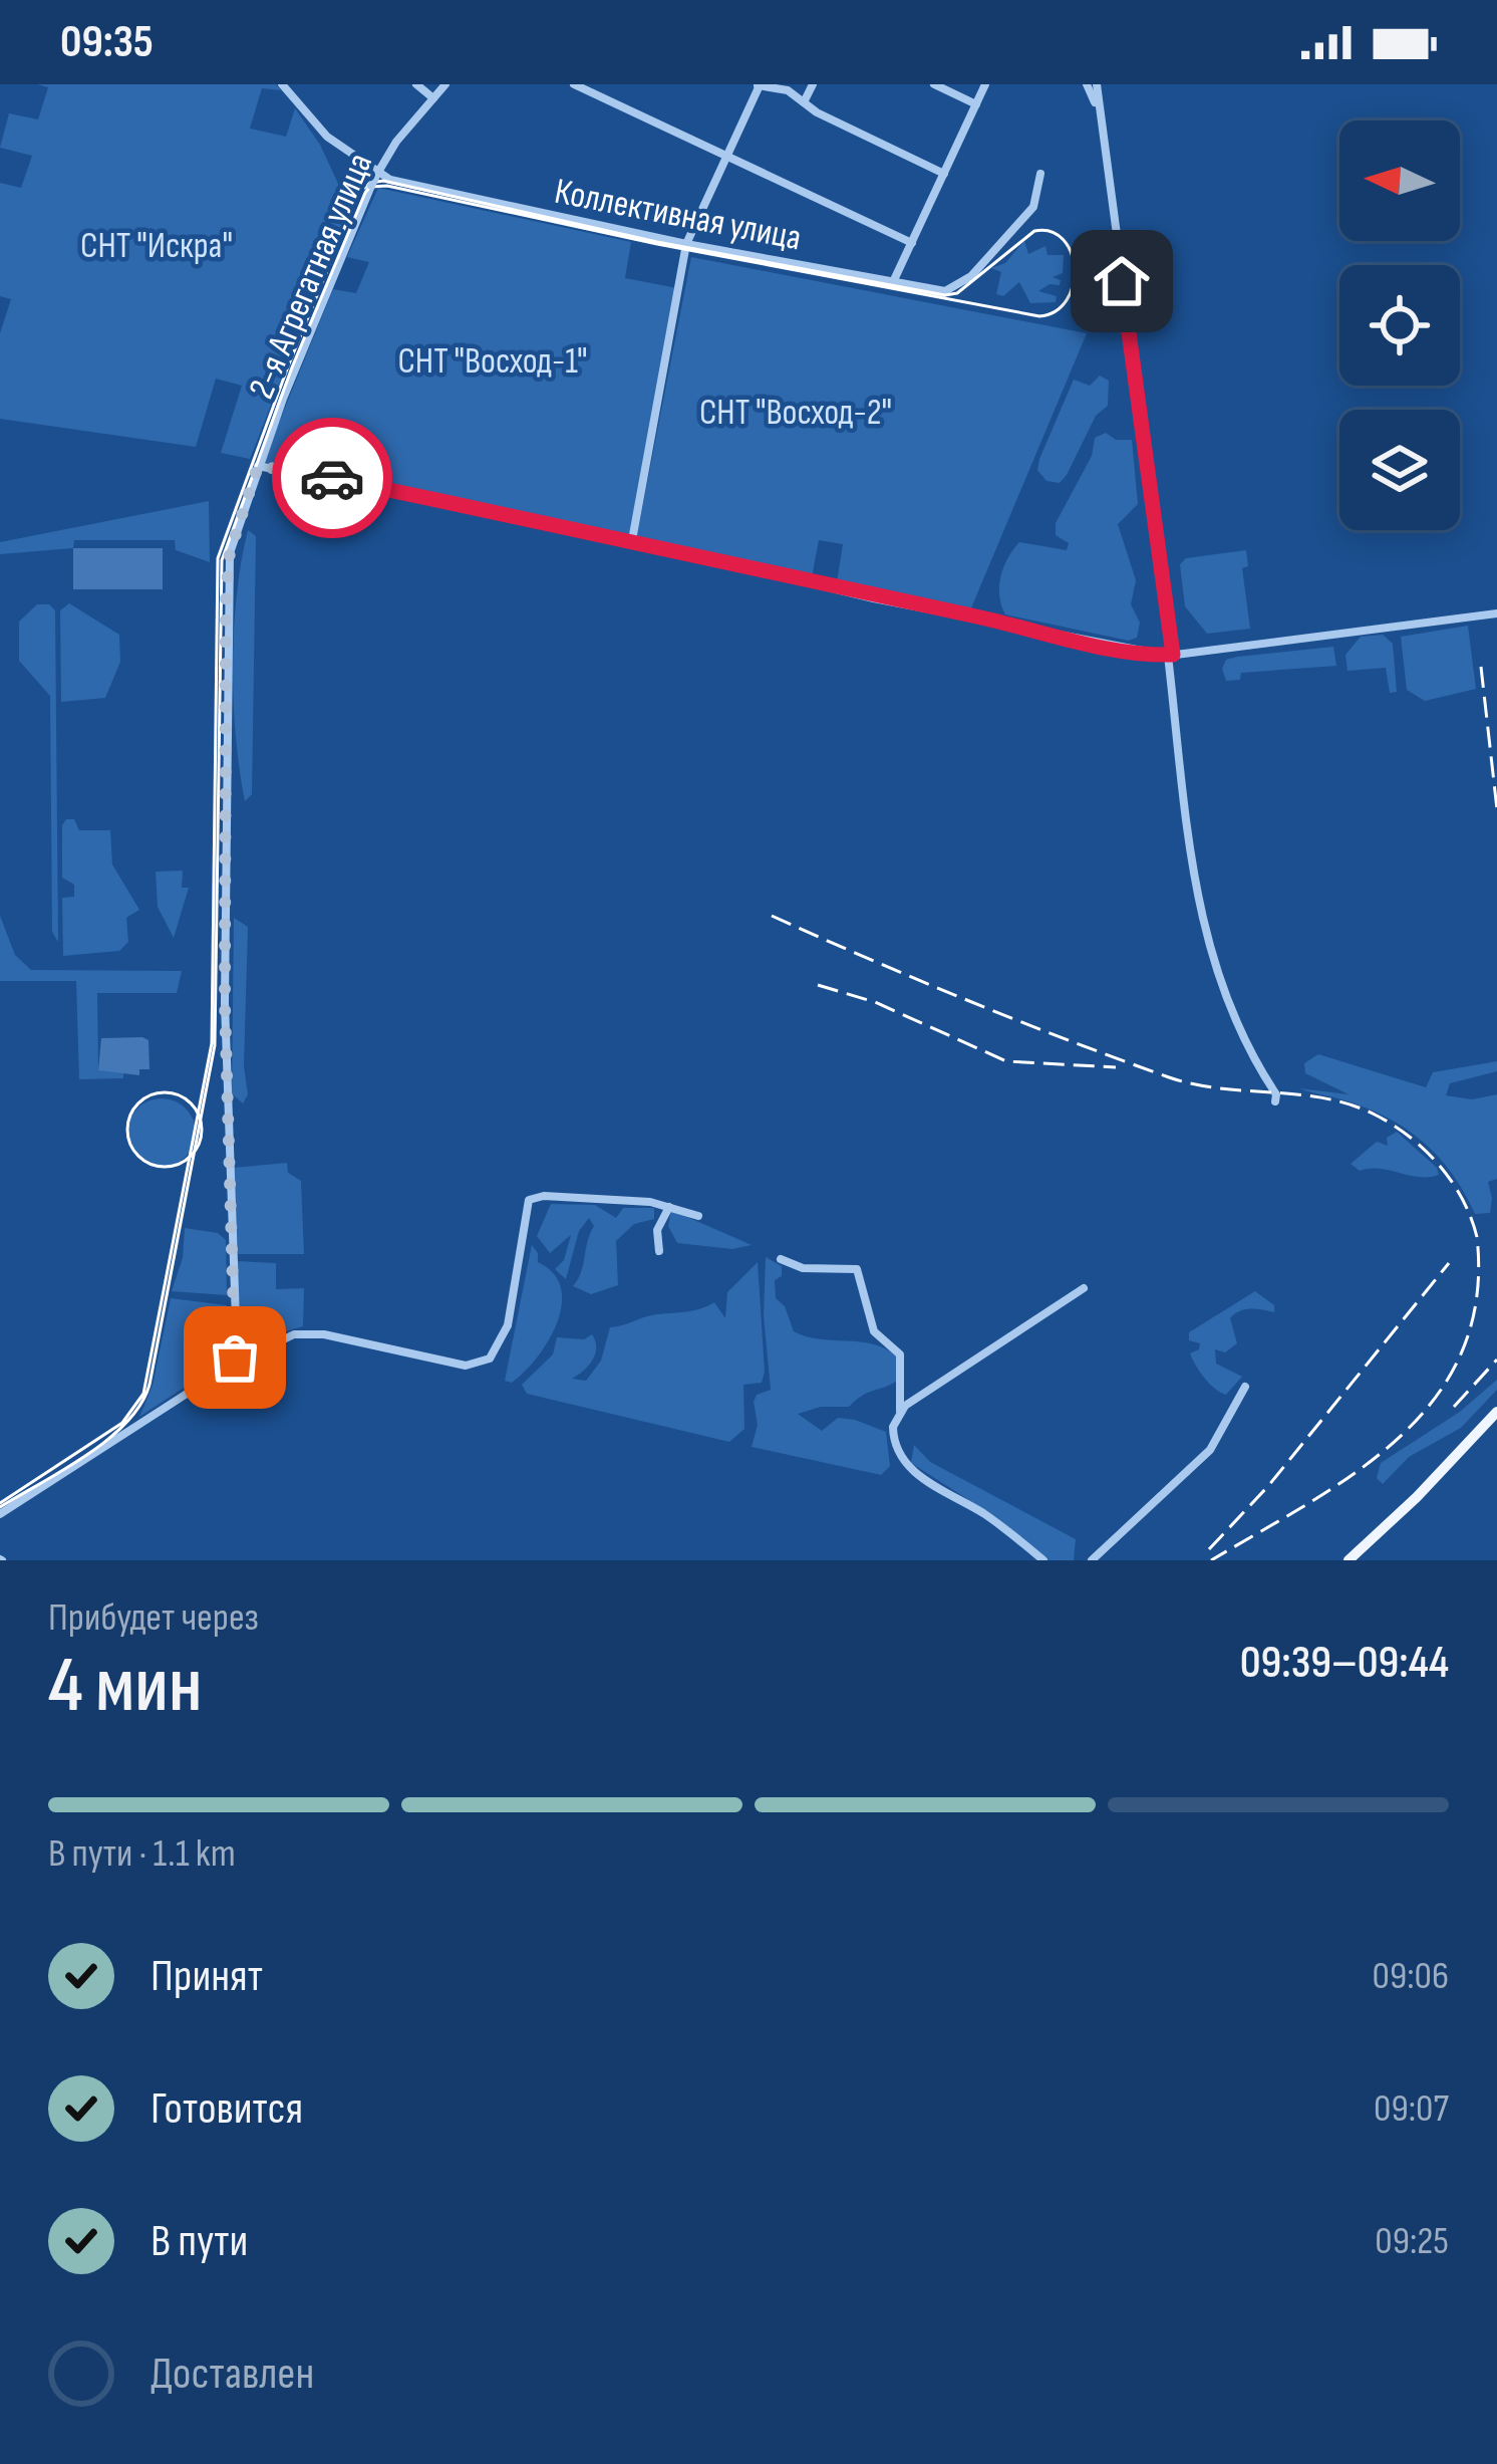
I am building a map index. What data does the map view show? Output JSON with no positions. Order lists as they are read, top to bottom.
{
  "streets": {
    "street": ["Коллективная улица", "2-я Агрегатная улица"]
  },
  "crossings": [
    ["Коллективная улица", "2-я Агрегатная улица"]
  ],
  "parks": ["СНТ \"Искра\"", "СНТ \"Восход-1\"", "СНТ \"Восход-2\""],
  "north": "left",
  "page": {
    "status": "09:35",
    "heading": ["4 мин", "Прибудет через", "09:39–09:44"],
    "bar": "В пути · 1.1 km",
    "list": [
      ["Принят", "09:06"],
      ["Готовится", "09:07"],
      ["В пути", "09:25"],
      "Доставлен"
    ]
  }
}
